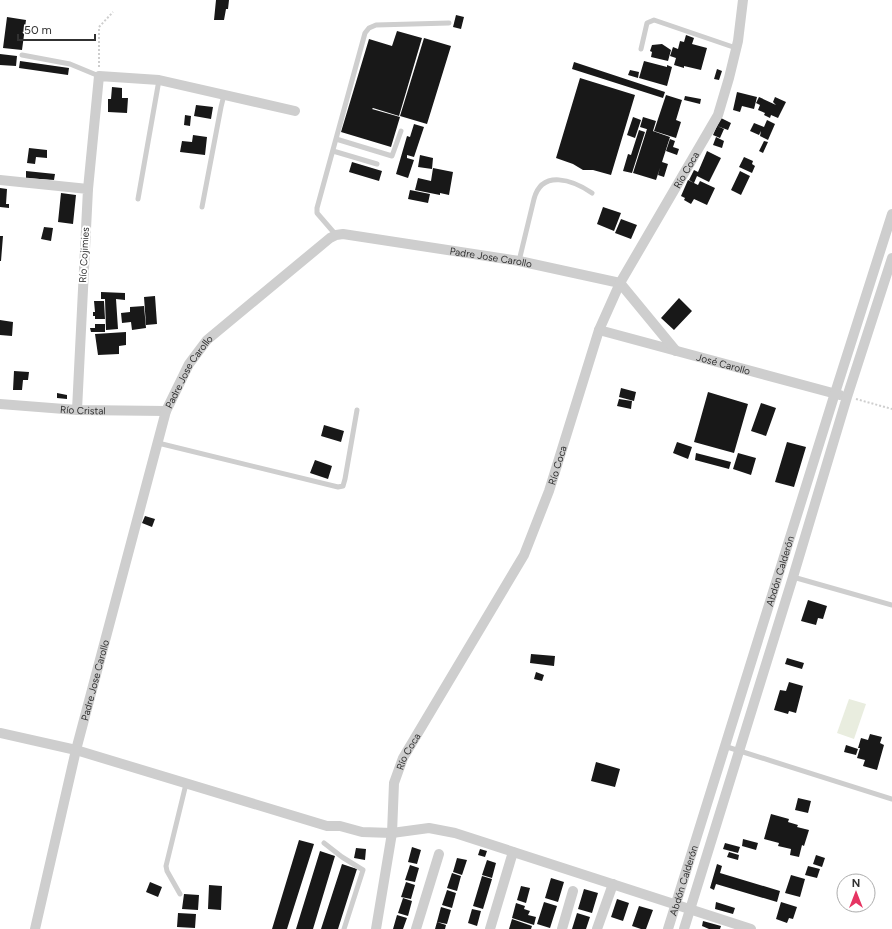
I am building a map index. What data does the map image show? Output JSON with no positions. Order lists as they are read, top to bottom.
{
  "streets": {
    "street": [
      "Río Coca",
      "Río Cojimies",
      "Padre Jose Carollo",
      "José Carollo",
      "Río Cristal",
      "Abdón Calderón"
    ]
  },
  "crossings": [
    ["Río Coca", "Padre Jose Carollo"],
    ["Río Coca", "José Carollo"],
    ["Río Cojimies", "Río Cristal"],
    ["Padre Jose Carollo", "Río Cristal"],
    ["José Carollo", "Abdón Calderón"]
  ],
  "scale_bar": "50 m",
  "north": "top"
}
